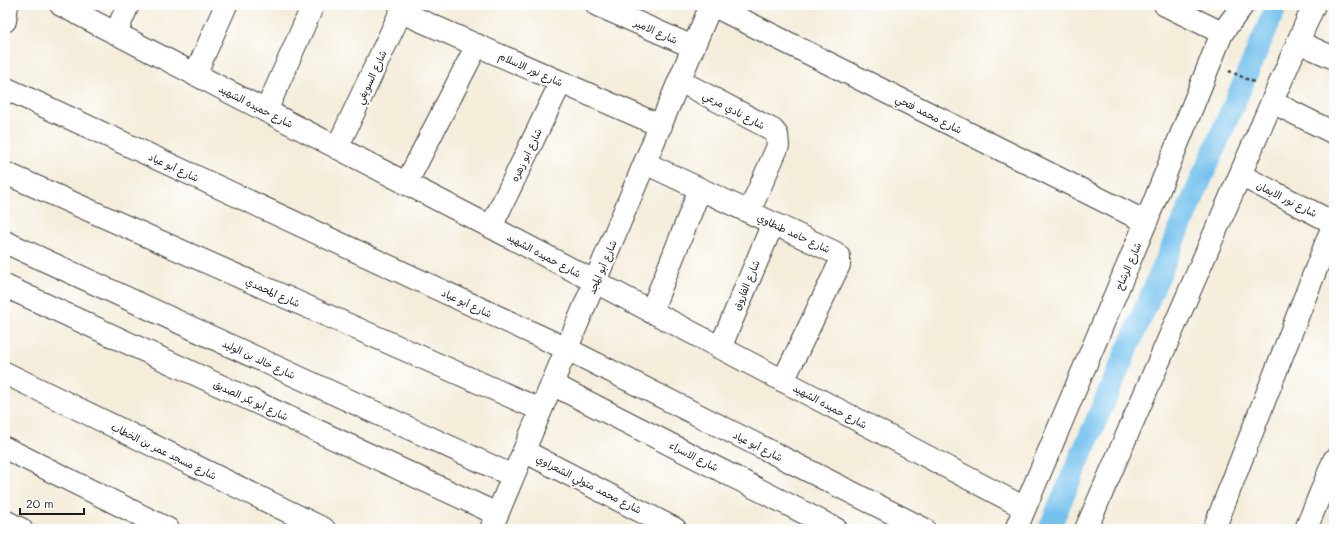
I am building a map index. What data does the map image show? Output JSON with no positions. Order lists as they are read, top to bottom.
{
  "streets": {
    "street": [
      "شارع الامير",
      "شارع نور الاسلام",
      "شارع السويفي",
      "شارع حميده الشهيد",
      "شارع نادي مرعي",
      "شارع محمد فتحي",
      "شارع ابو زهره",
      "شارع أبو عياد",
      "شارع نور الايمان",
      "شارع حامد طنطاوي",
      "شارع الرشاح",
      "شارع أبو المجد",
      "شارع الفاروق",
      "شارع المحمدي",
      "شارع خالد بن الوليد",
      "شارع أبو بكر الصديق",
      "شارع مسجد عمر بن الخطاب",
      "شارع الاسراء",
      "شارع محمد متولي الشعراوي"
    ]
  },
  "crossings": [
    ["شارع الامير", "شارع أبو المجد"],
    ["شارع نور الاسلام", "شارع السويفي"],
    ["شارع نور الاسلام", "شارع ابو زهره"],
    ["شارع نور الاسلام", "شارع أبو المجد"],
    ["شارع السويفي", "شارع حميده الشهيد"],
    ["شارع حميده الشهيد", "شارع ابو زهره"],
    ["شارع حميده الشهيد", "شارع حامد طنطاوي"],
    ["شارع حميده الشهيد", "شارع الرشاح"],
    ["شارع حميده الشهيد", "شارع أبو المجد"],
    ["شارع حميده الشهيد", "شارع الفاروق"],
    ["شارع نادي مرعي", "شارع حامد طنطاوي"],
    ["شارع نادي مرعي", "شارع أبو المجد"],
    ["شارع محمد فتحي", "شارع الرشاح"],
    ["شارع محمد فتحي", "شارع أبو المجد"],
    ["شارع أبو عياد", "شارع أبو المجد"],
    ["شارع حامد طنطاوي", "شارع أبو المجد"],
    ["شارع حامد طنطاوي", "شارع الفاروق"],
    ["شارع أبو المجد", "شارع المحمدي"],
    ["شارع أبو المجد", "شارع خالد بن الوليد"],
    ["شارع أبو المجد", "شارع أبو بكر الصديق"],
    ["شارع أبو المجد", "شارع الاسراء"],
    ["شارع أبو المجد", "شارع محمد متولي الشعراوي"]
  ],
  "scale_bar": "20 m"
}
